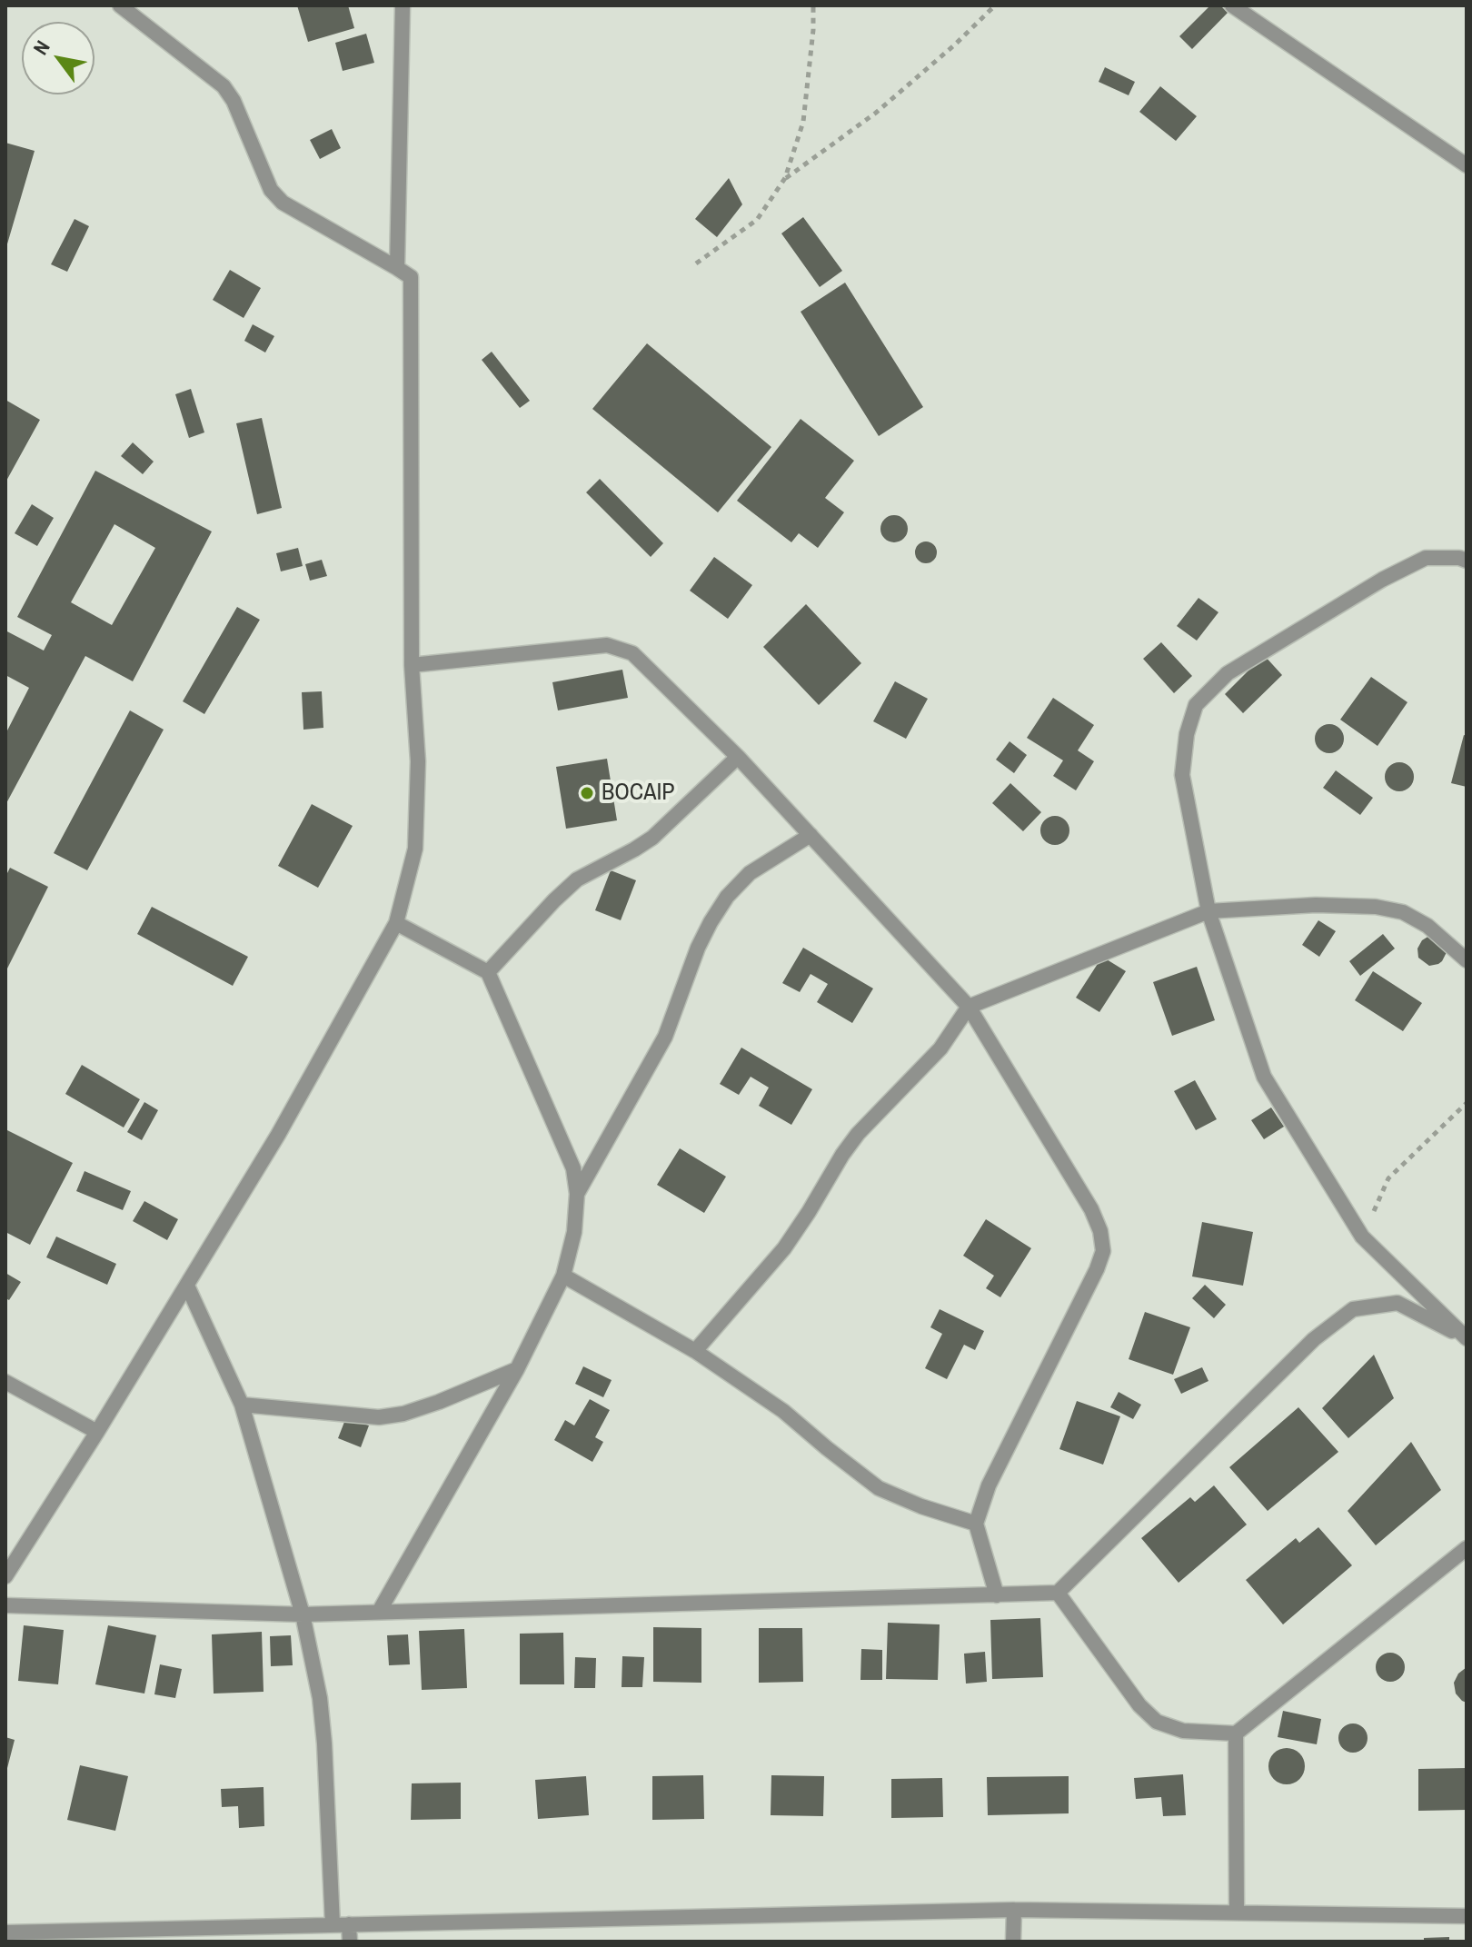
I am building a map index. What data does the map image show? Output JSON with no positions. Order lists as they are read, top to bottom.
{
  "places": ["BOCAIP"],
  "north": "top left"
}
